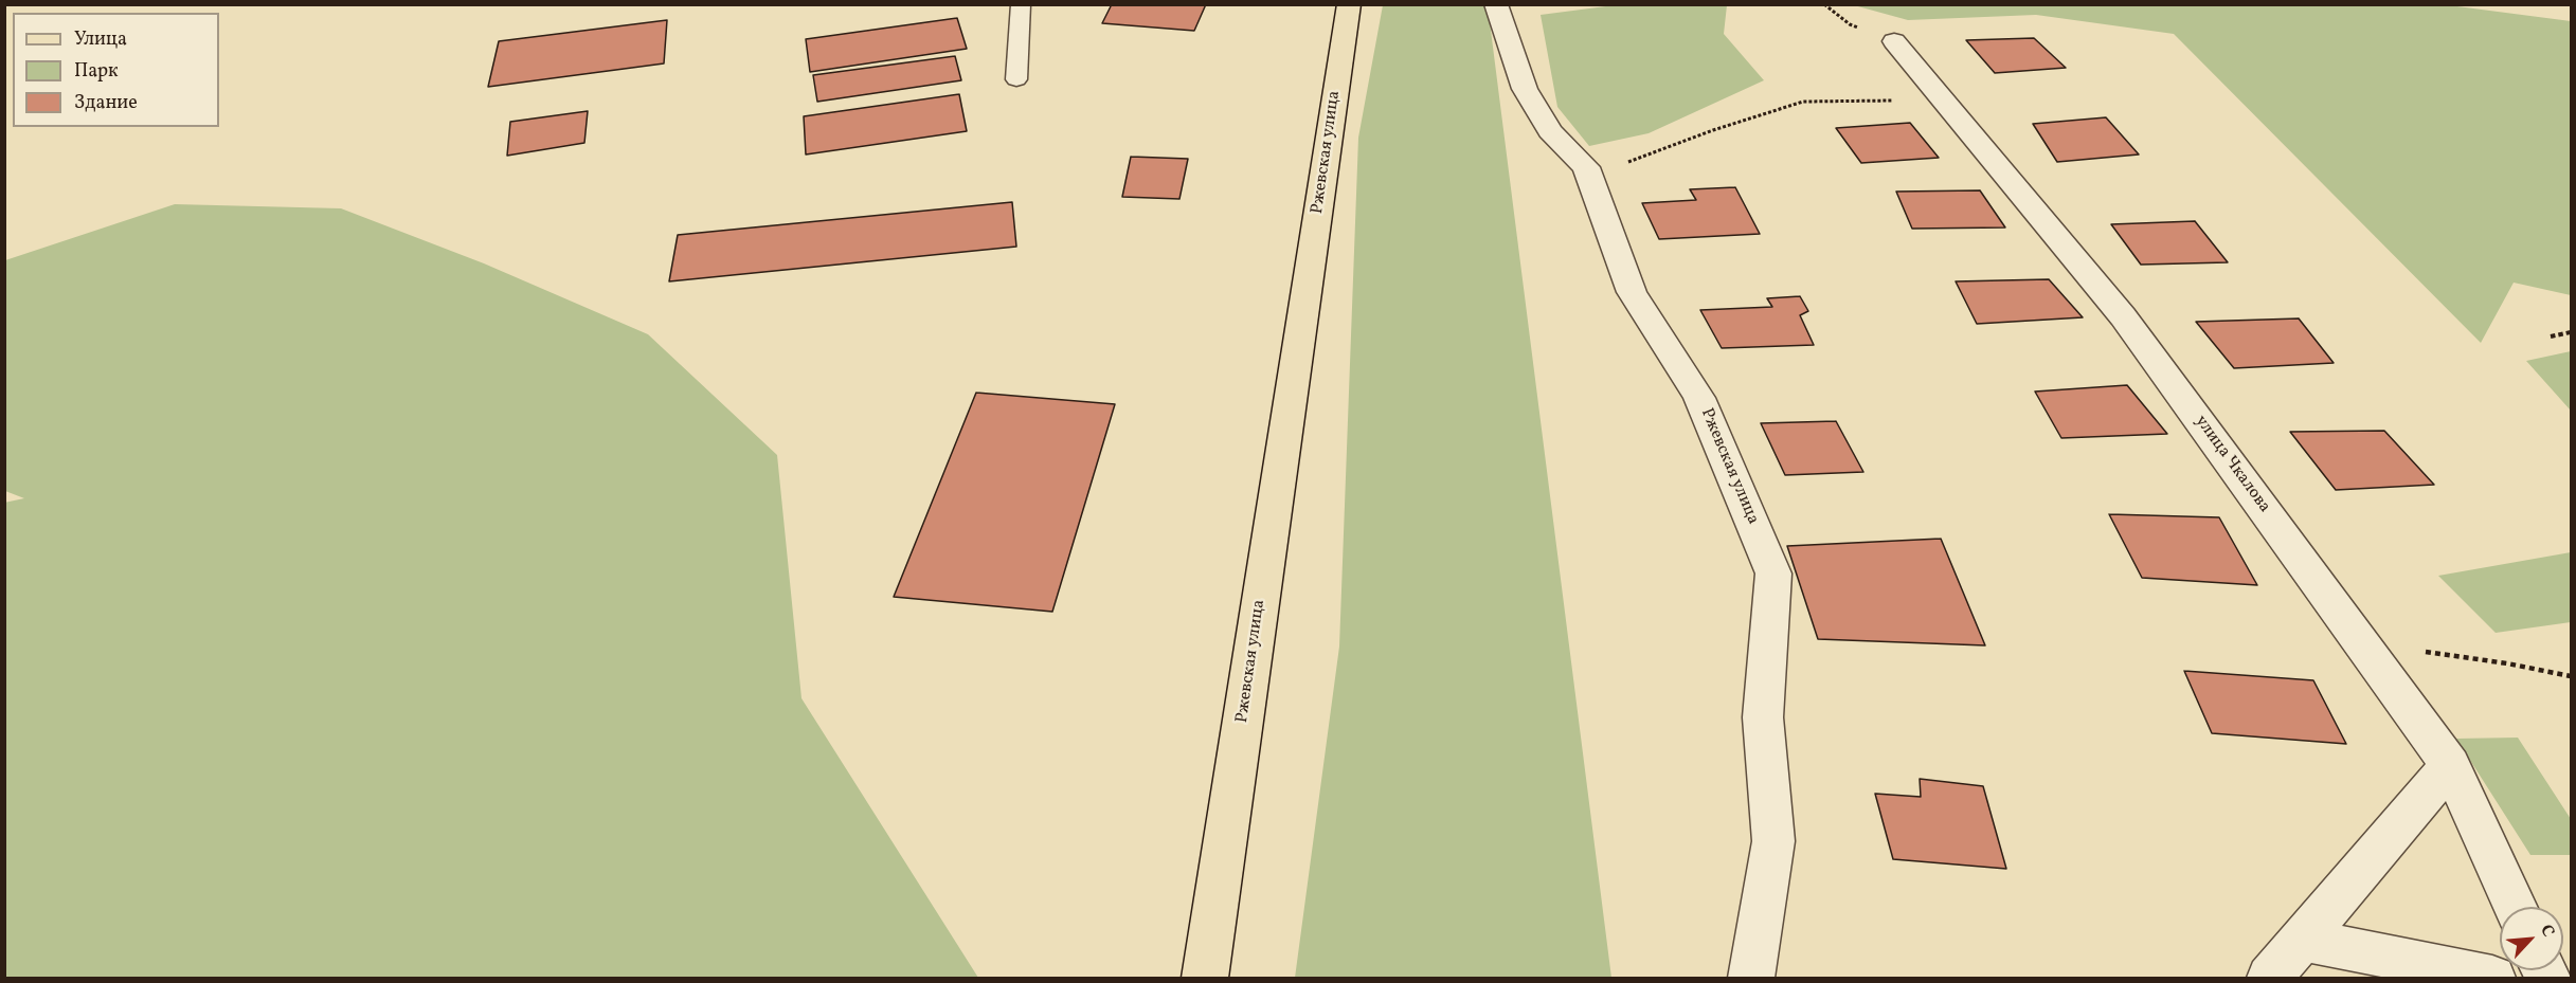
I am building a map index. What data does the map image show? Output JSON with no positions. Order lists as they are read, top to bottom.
{
  "streets": {
    "main road": ["Ржевская улица"],
    "street": ["улица Чкалова"]
  },
  "legend": ["Улица", "Парк", "Здание"],
  "north": "top right"
}
